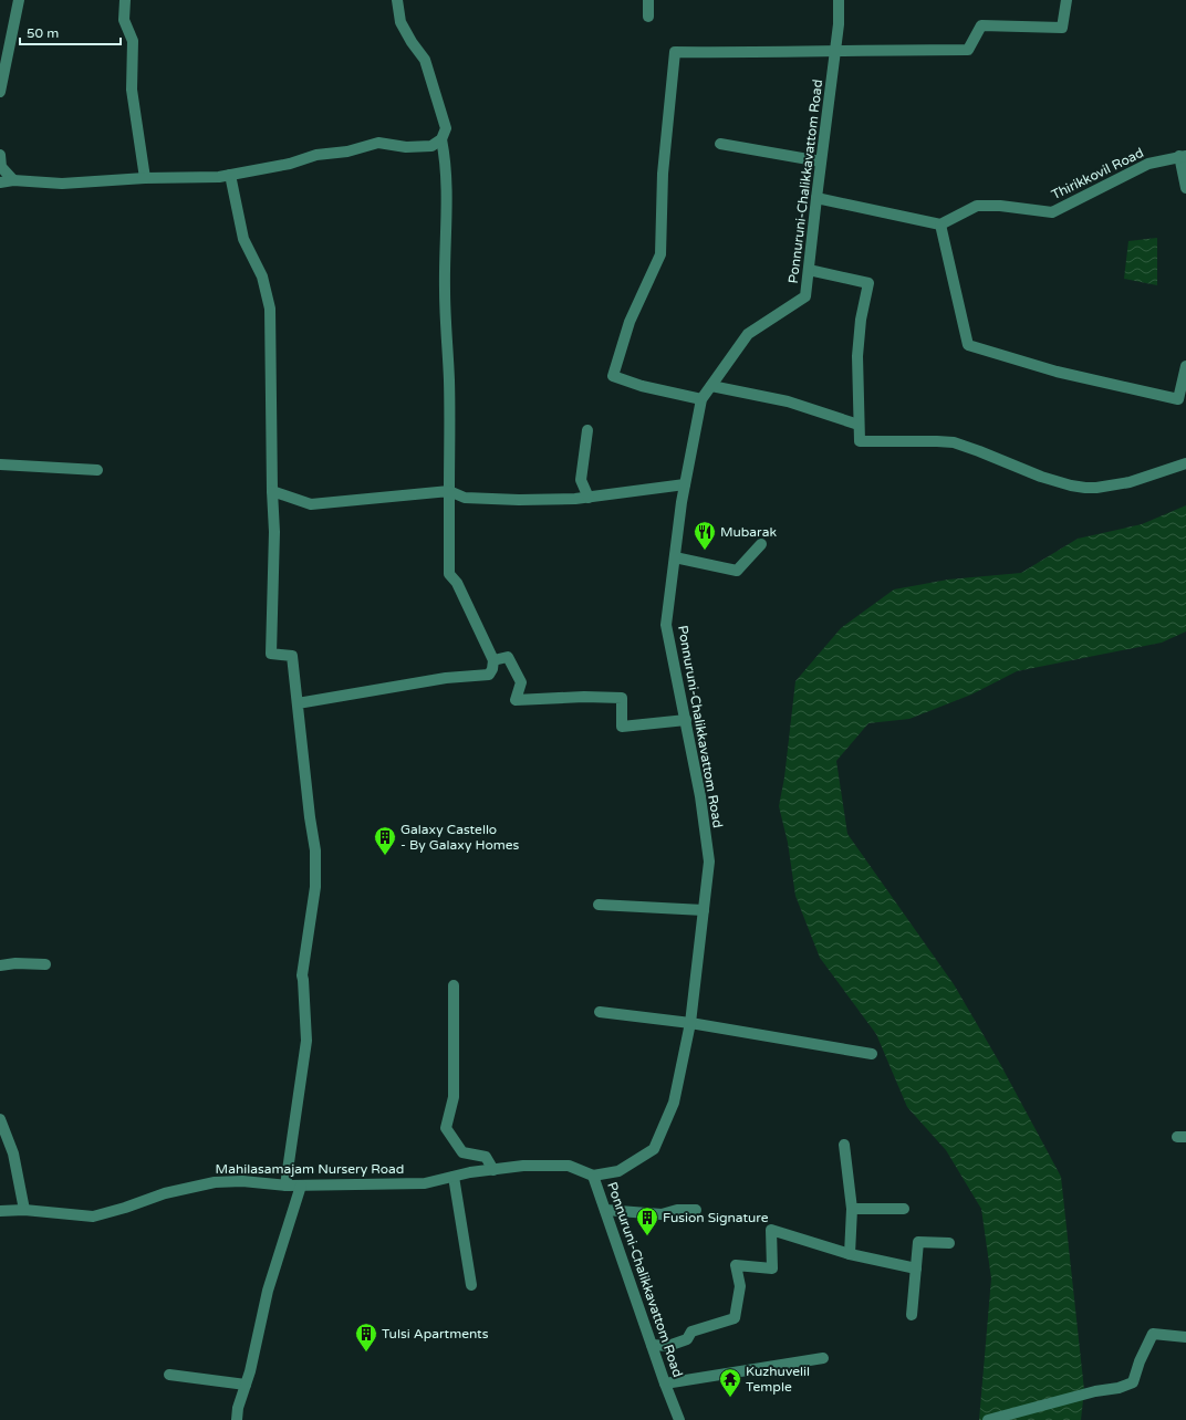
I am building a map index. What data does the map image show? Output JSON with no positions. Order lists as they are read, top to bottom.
{
  "streets": {
    "street": ["Thirikkovil Road", "Ponnuruni-Chalikkavattom Road", "Mahilasamajam Nursery Road"]
  },
  "crossings": [
    ["Ponnuruni-Chalikkavattom Road", "Mahilasamajam Nursery Road"]
  ],
  "places": {
    "restaurant": ["Mubarak"],
    "building": ["Galaxy Castello - By Galaxy Homes", "Fusion Signature", "Tulsi Apartments"],
    "temple": ["Kuzhuvelil Temple"]
  },
  "scale_bar": "50 m"
}
